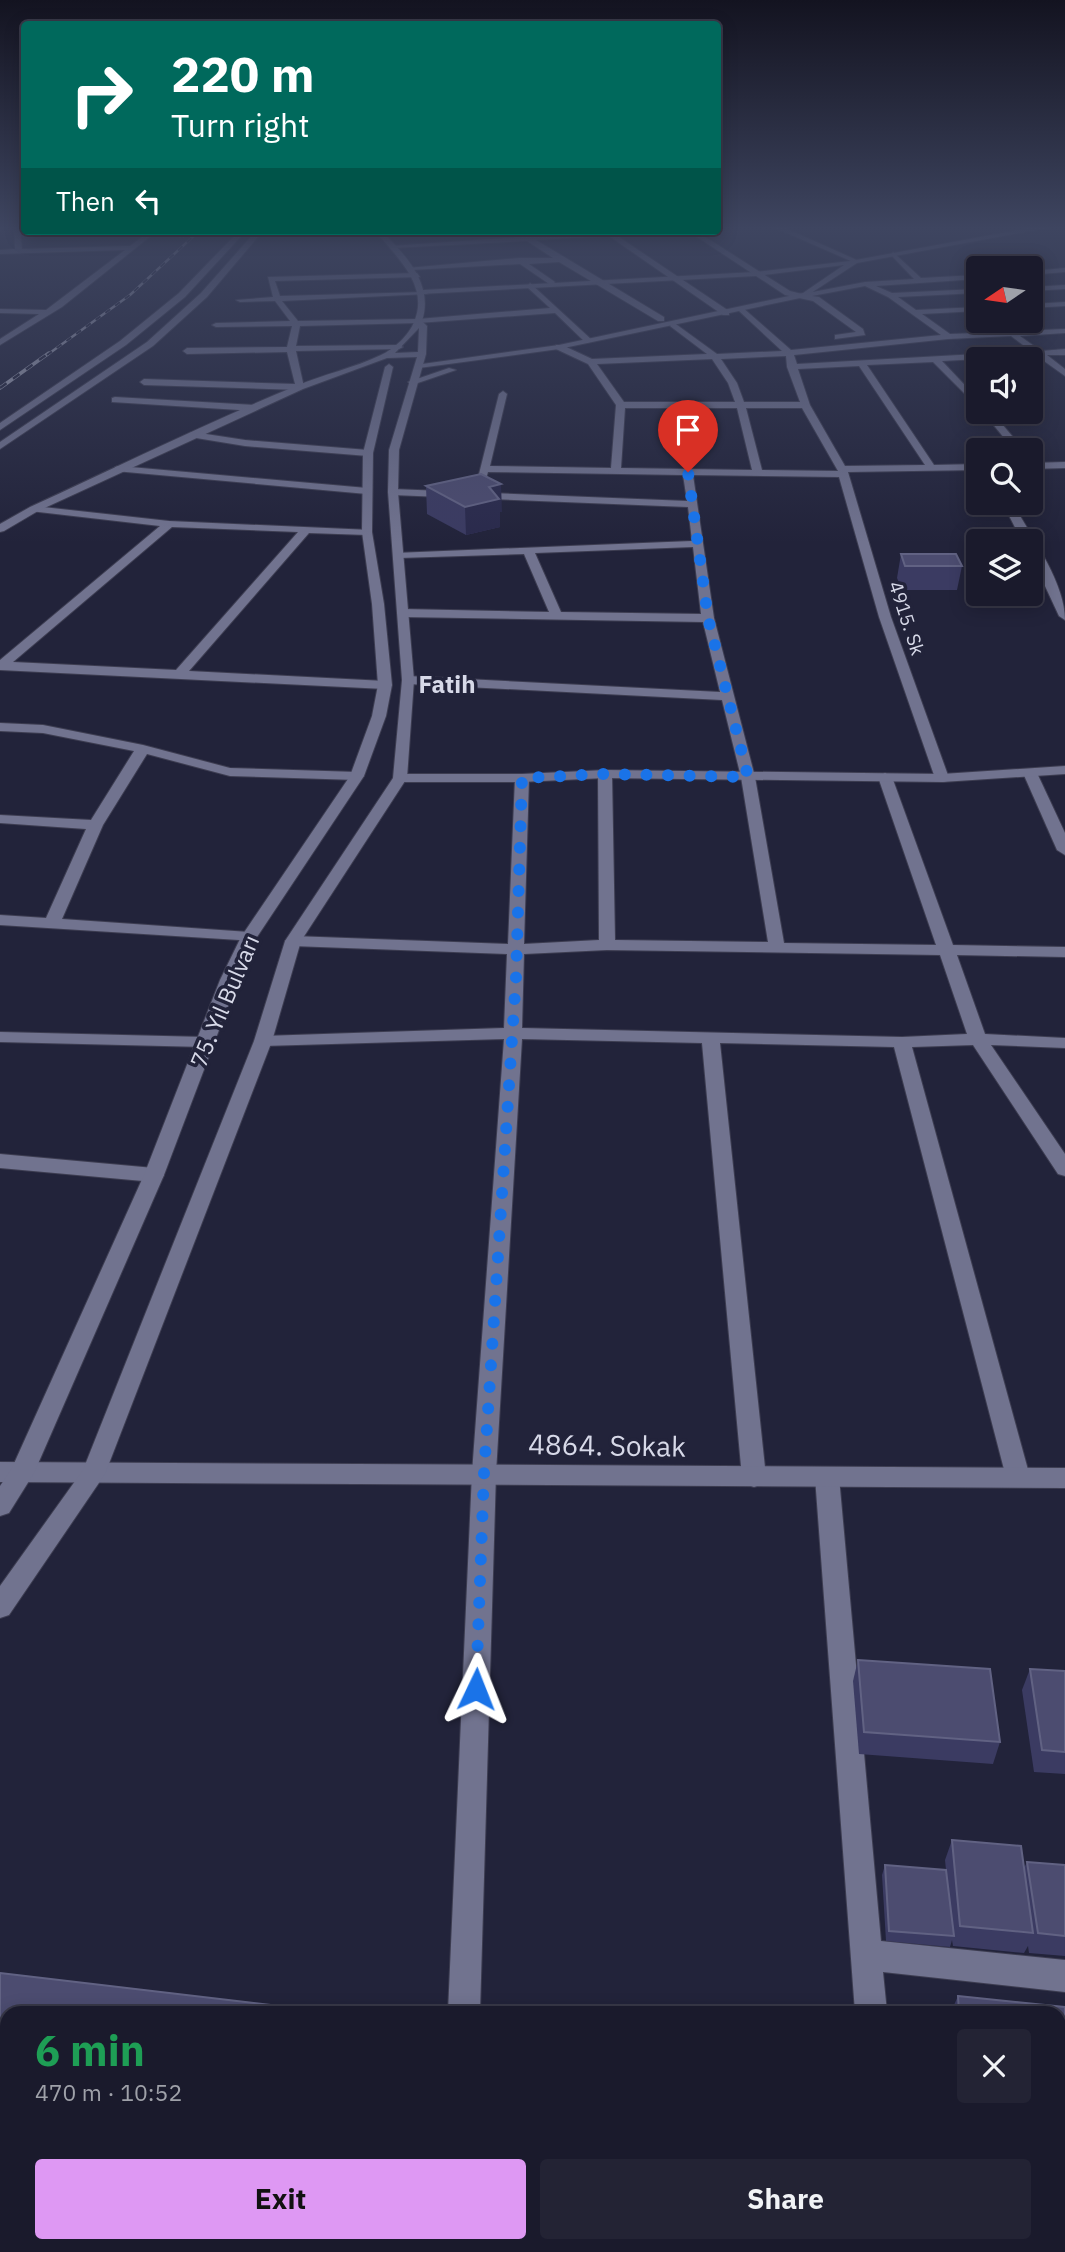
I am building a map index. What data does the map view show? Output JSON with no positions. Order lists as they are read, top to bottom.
{
  "streets": {
    "street": ["4915. Sk", "75. Yıl Bulvarı", "4864. Sokak"]
  },
  "crossings": [
    ["75. Yıl Bulvarı", "4864. Sokak"]
  ],
  "districts": ["Fatih"],
  "north": "left",
  "page": {
    "turn": ["220 m", "Turn right"],
    "then": "Then",
    "heading": ["6 min", "470 m · 10:52"],
    "buttons": ["Exit", "Share"]
  }
}
